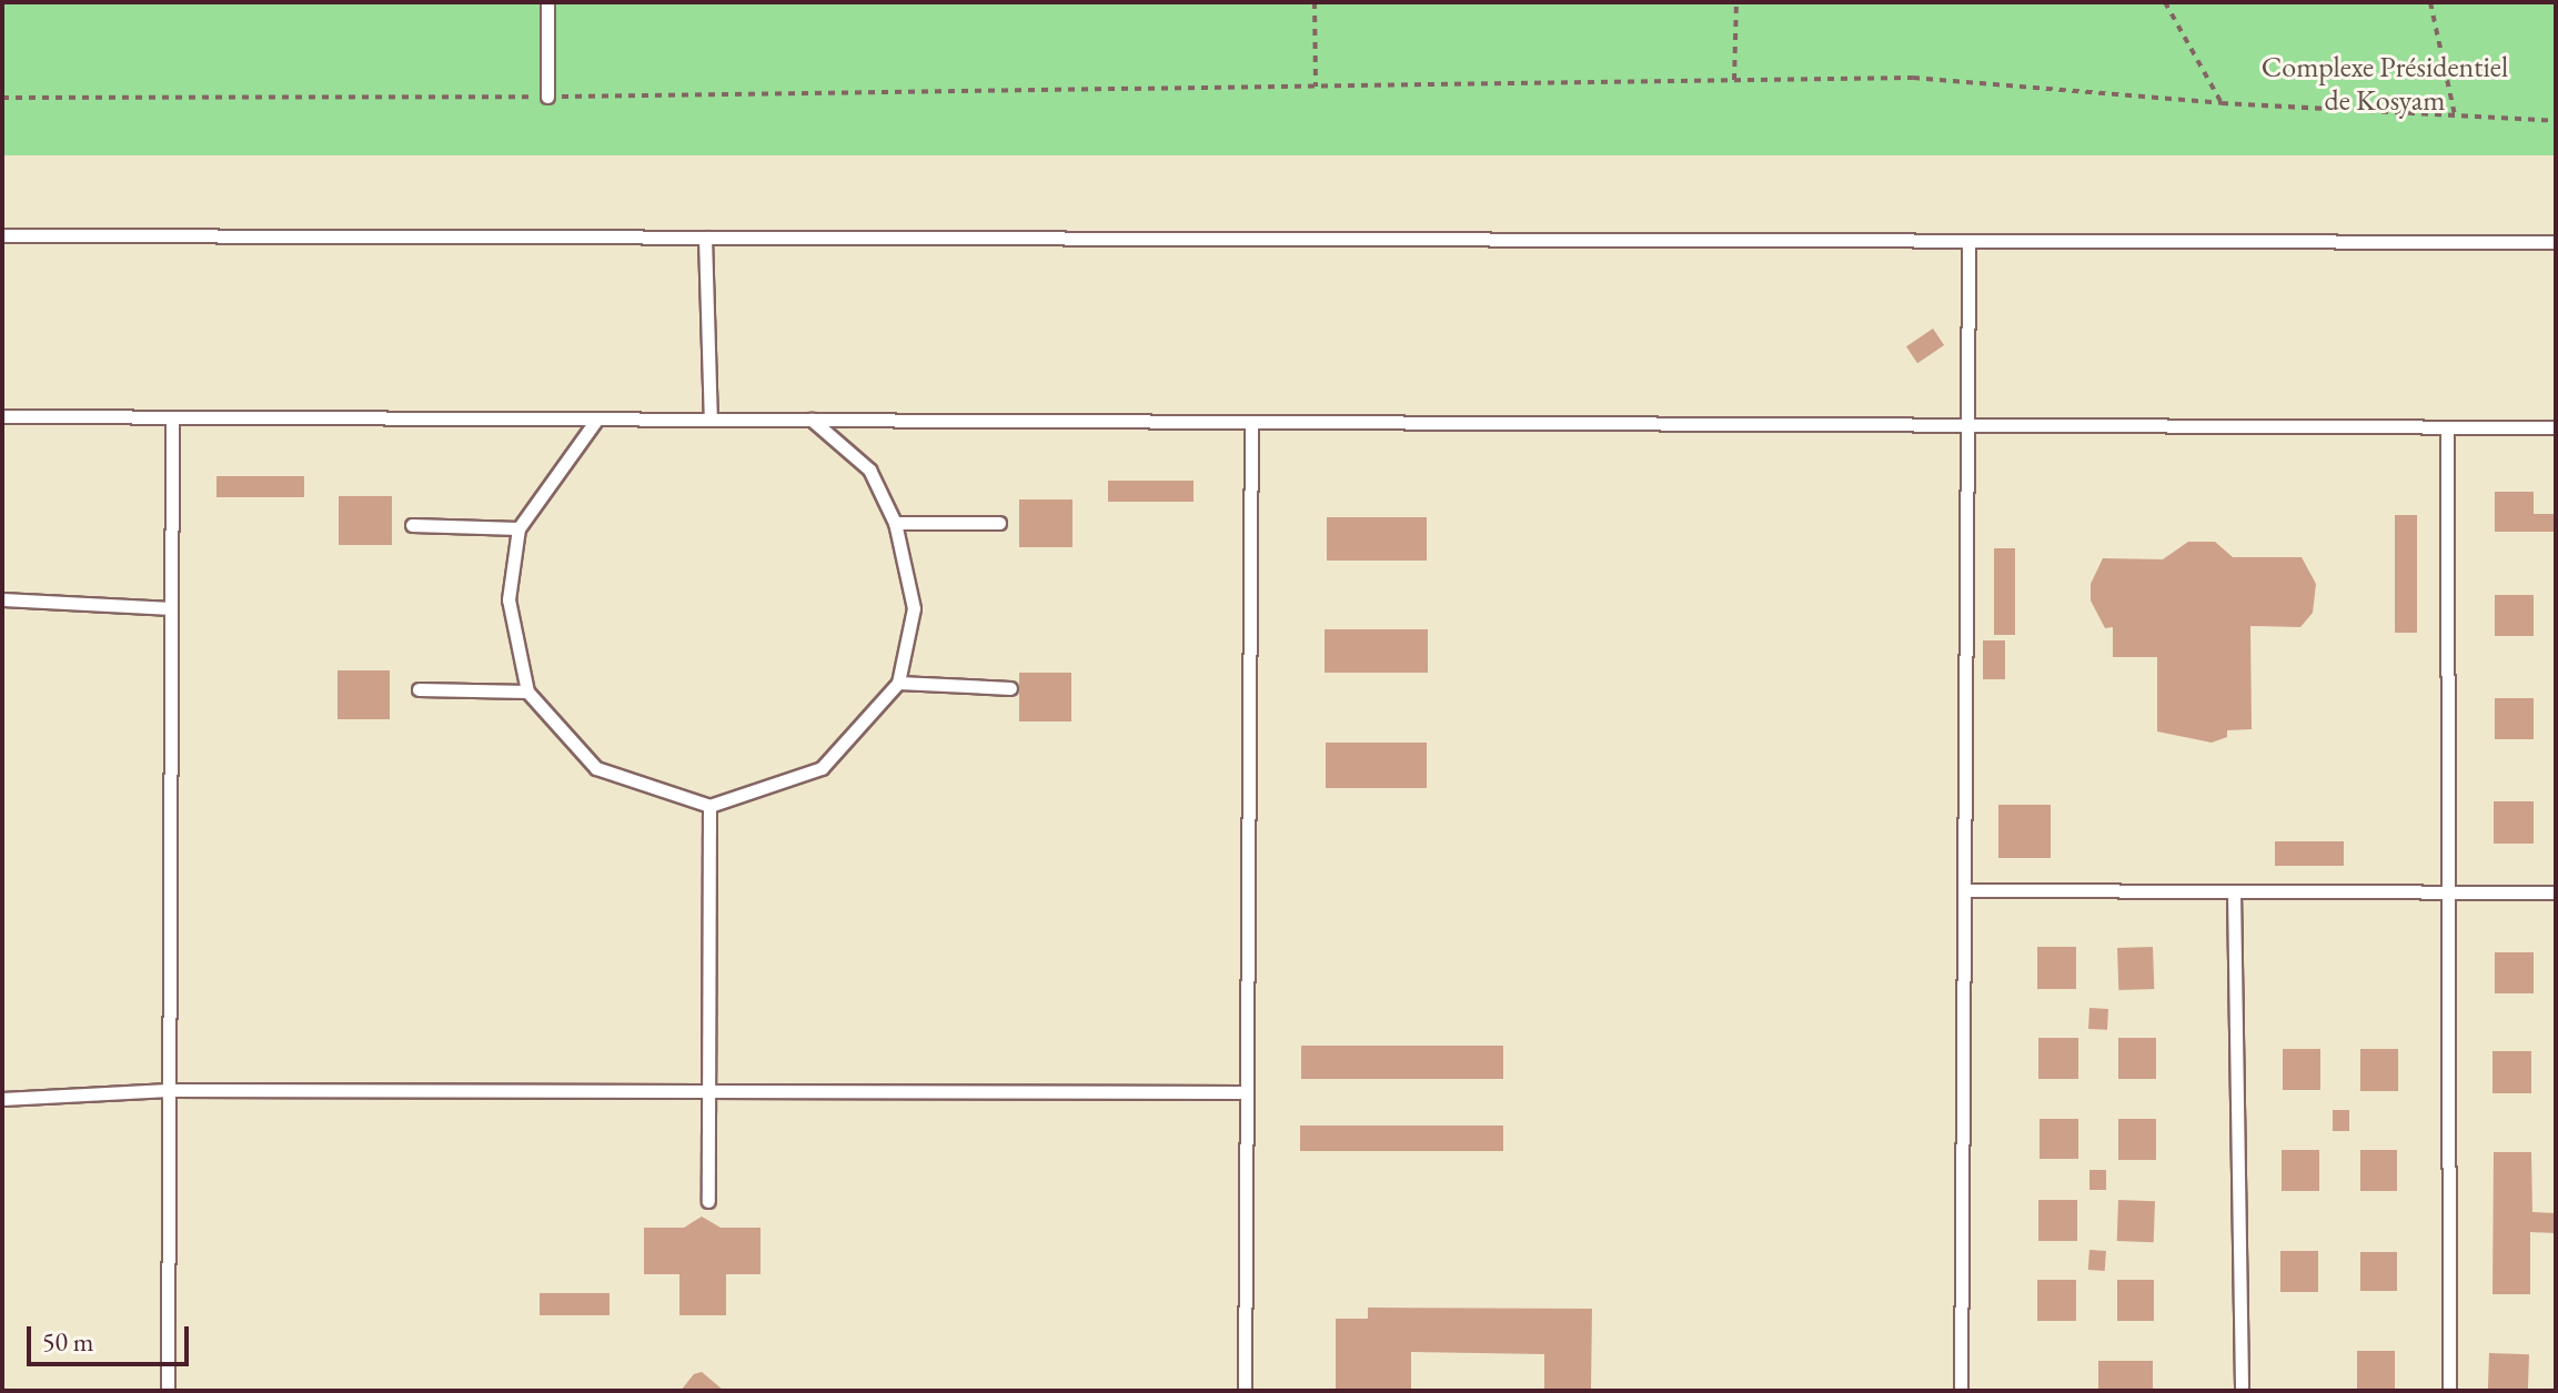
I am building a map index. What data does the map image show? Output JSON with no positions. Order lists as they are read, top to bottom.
{
  "parks": ["Complexe Présidentiel de Kosyam"],
  "scale_bar": "50 m"
}
